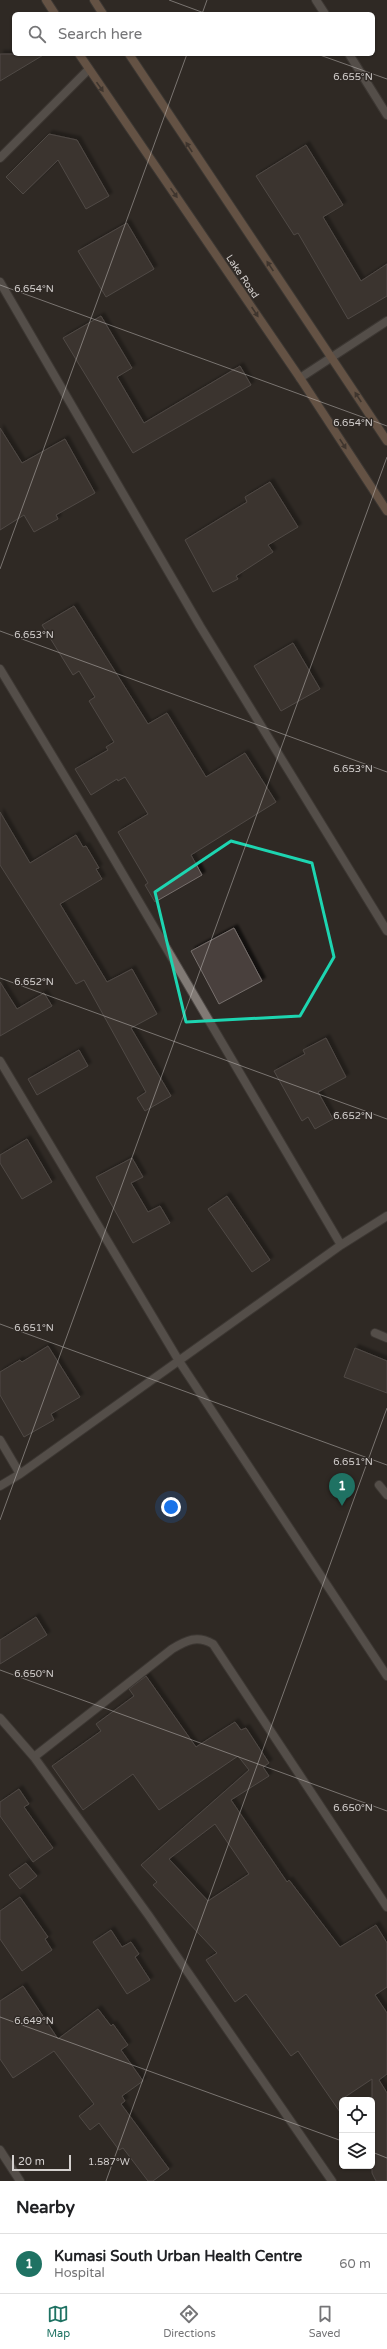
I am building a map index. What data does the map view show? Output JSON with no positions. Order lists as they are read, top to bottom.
{
  "streets": {
    "main road": ["Lake Road"]
  },
  "scale_bar": "20 m",
  "page": {
    "search": "Search here",
    "pins": "1",
    "scale": "20 m",
    "heading": "Nearby",
    "list": [
      {
        "mark": "1",
        "name": "Kumasi South Urban Health Centre",
        "note": "Hospital",
        "value": "60 m"
      }
    ],
    "nav": ["Map", "Directions", "Saved"]
  },
  "coordinates": [
    "6.655°N",
    "6.654°N",
    "6.653°N",
    "6.652°N",
    "6.651°N",
    "6.650°N",
    "6.649°N",
    "1.587°W"
  ]
}
